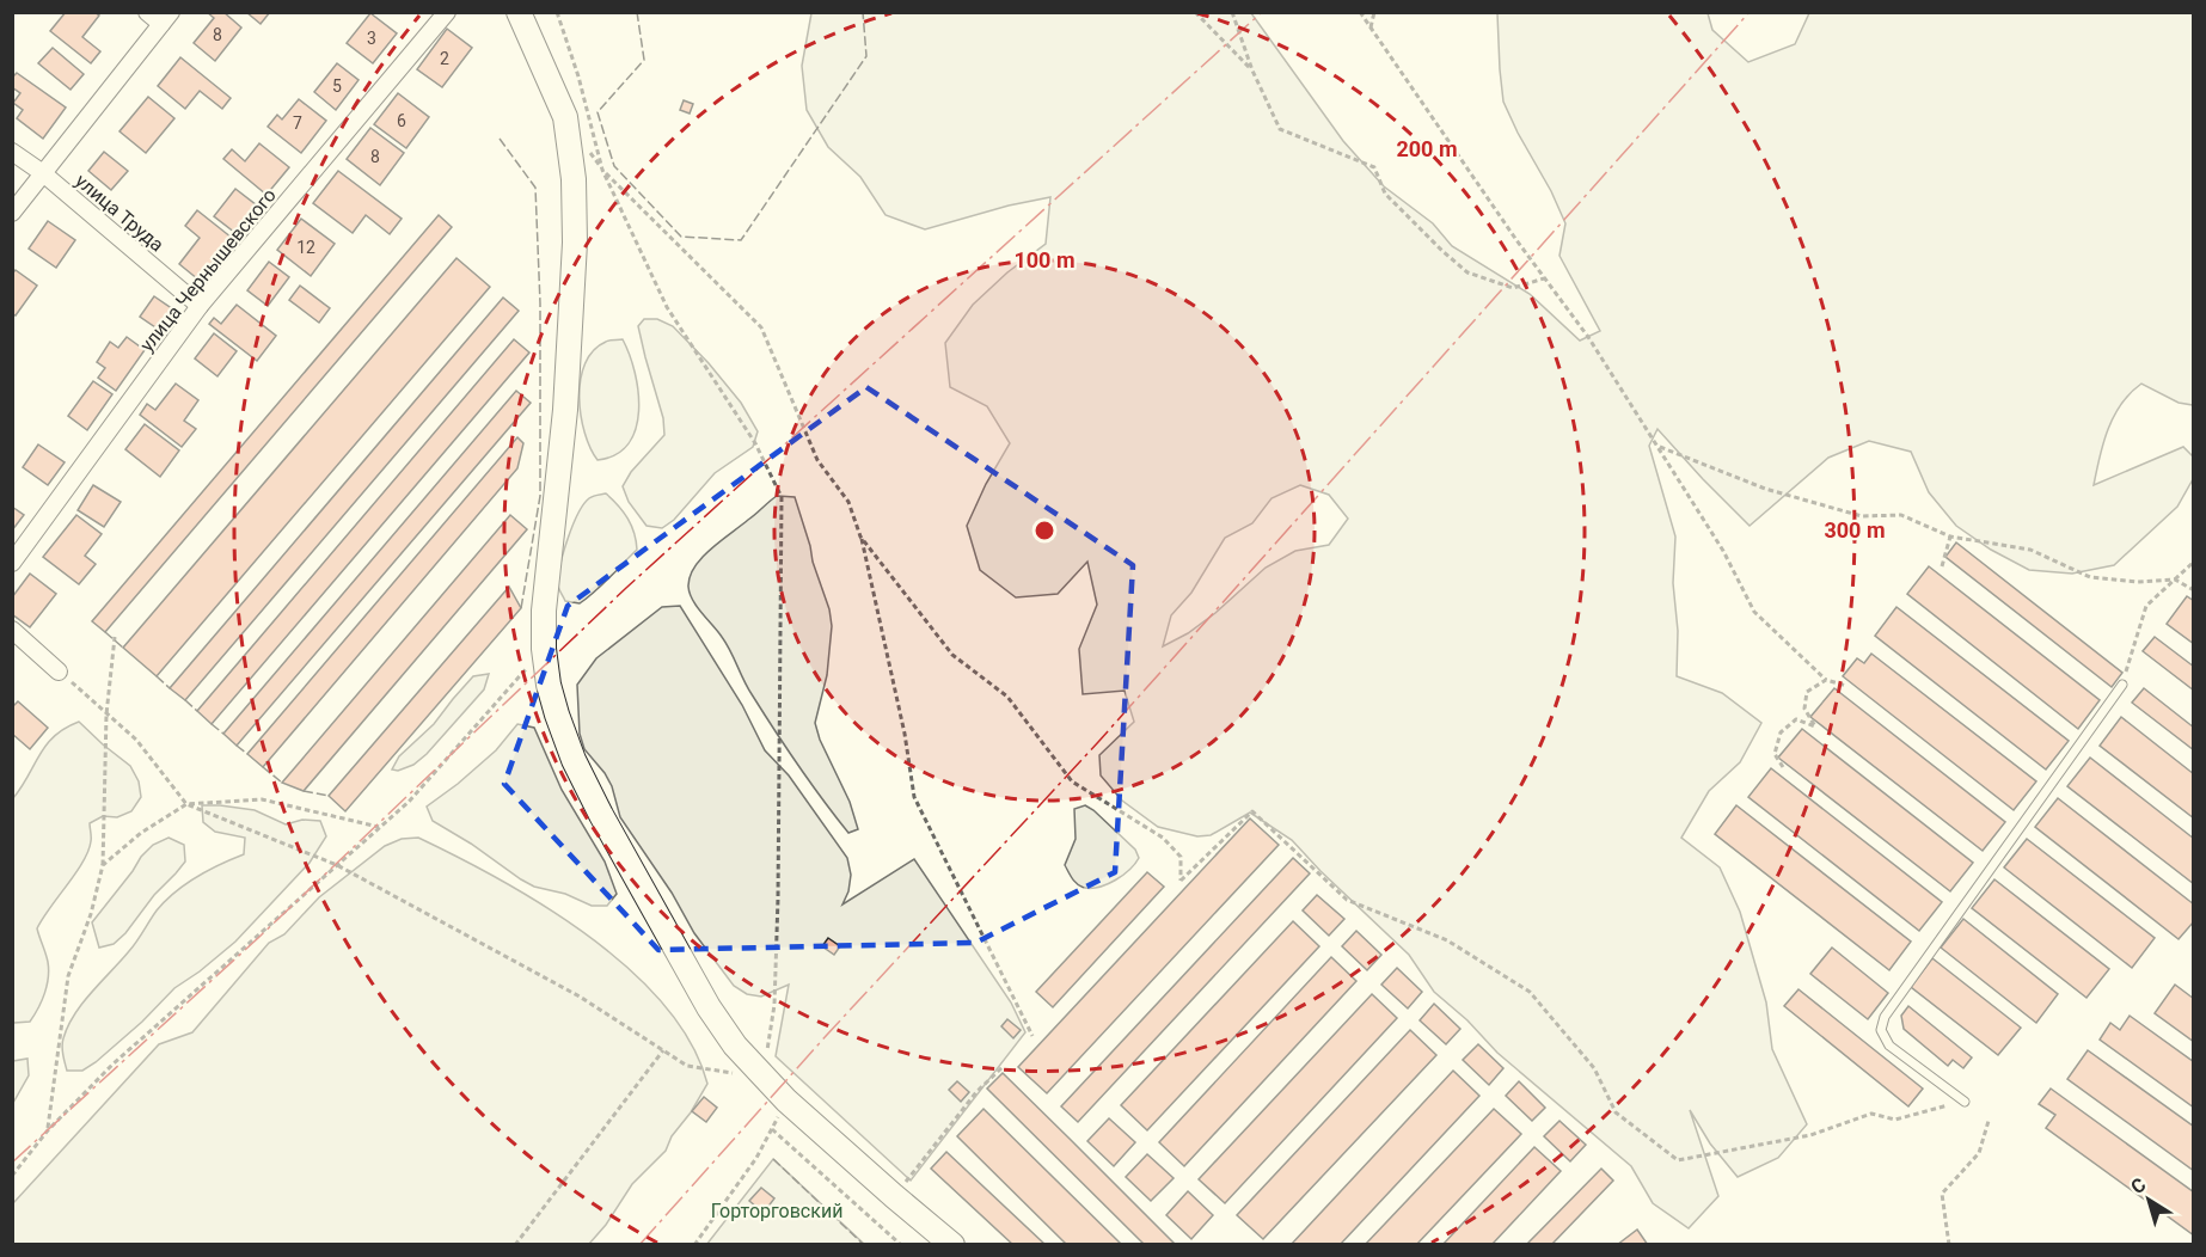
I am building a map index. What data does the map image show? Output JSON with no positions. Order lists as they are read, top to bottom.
{
  "streets": {
    "street": ["улица Труда", "улица Чернышевского"]
  },
  "crossings": [
    ["улица Труда", "улица Чернышевского"]
  ],
  "parks": ["Горторговский"],
  "house_numbers": [
    "8",
    "3",
    "2",
    "5",
    "6",
    "7",
    "8",
    "12"
  ],
  "north": "top left",
  "rings": ["200 m", "100 m", "300 m"]
}
